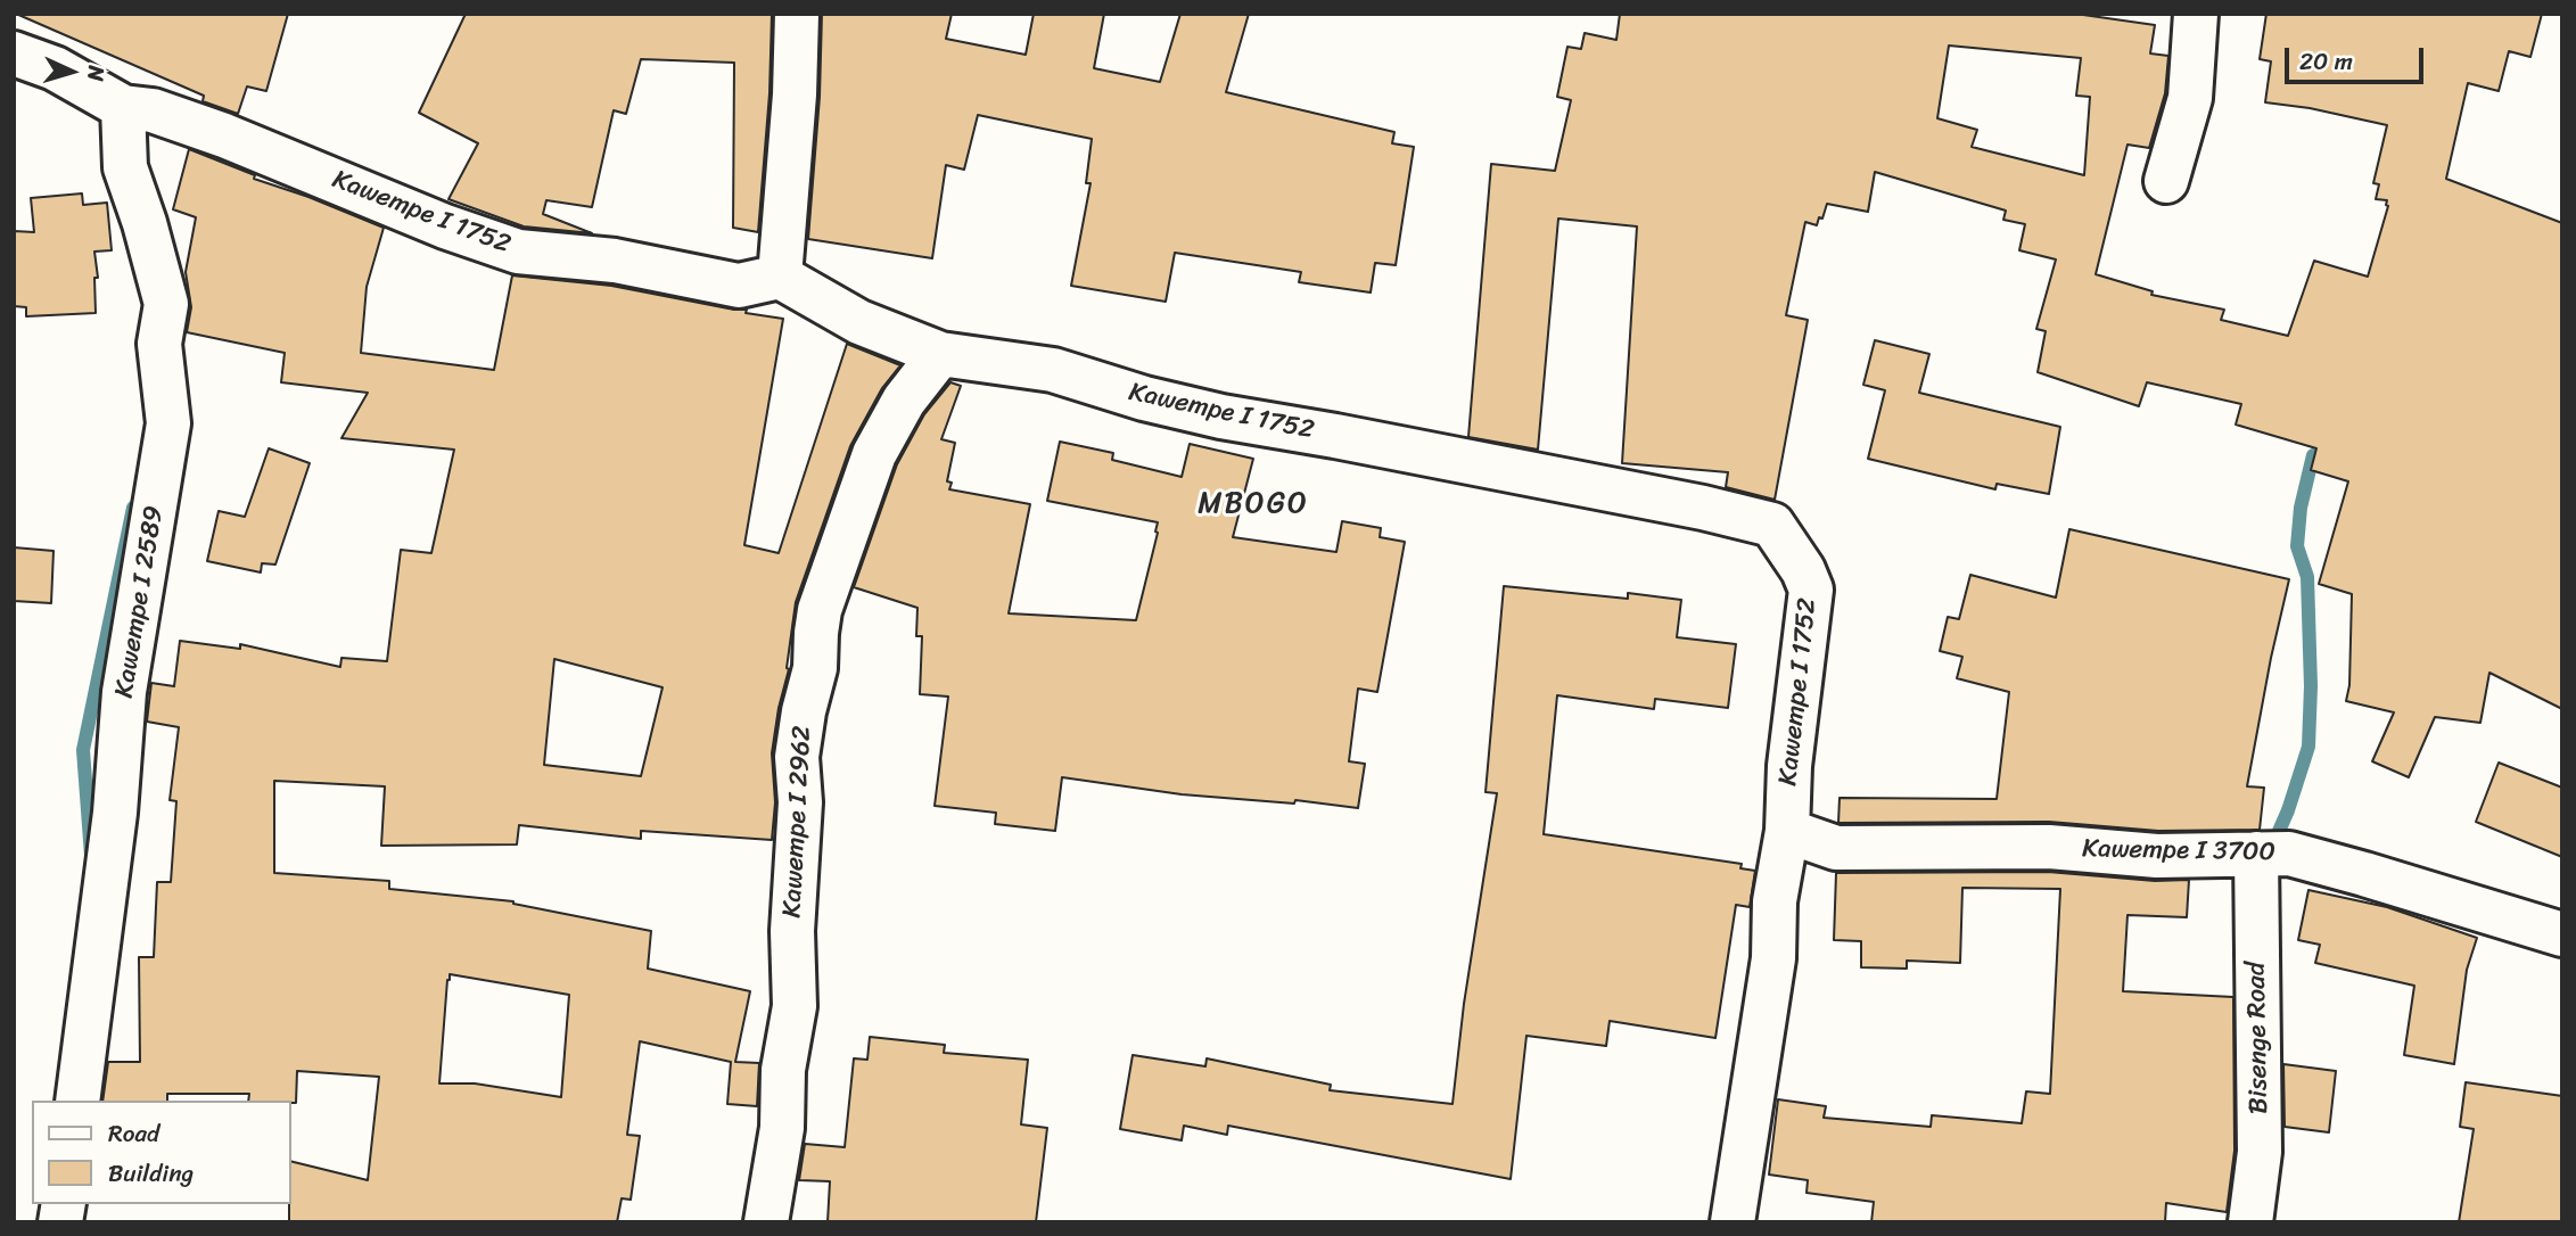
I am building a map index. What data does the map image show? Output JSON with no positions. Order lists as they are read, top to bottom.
{
  "streets": {
    "street": [
      "Kawempe I 1752",
      "Kawempe I 2589",
      "Kawempe I 2962",
      "Kawempe I 3700",
      "Bisenge Road"
    ]
  },
  "crossings": [
    ["Kawempe I 1752", "Kawempe I 2589"],
    ["Kawempe I 1752", "Kawempe I 2962"],
    ["Kawempe I 1752", "Kawempe I 3700"],
    ["Kawempe I 3700", "Bisenge Road"]
  ],
  "districts": ["MBOGO"],
  "legend": ["Road", "Building"],
  "scale_bar": "20 m",
  "north": "right"
}
